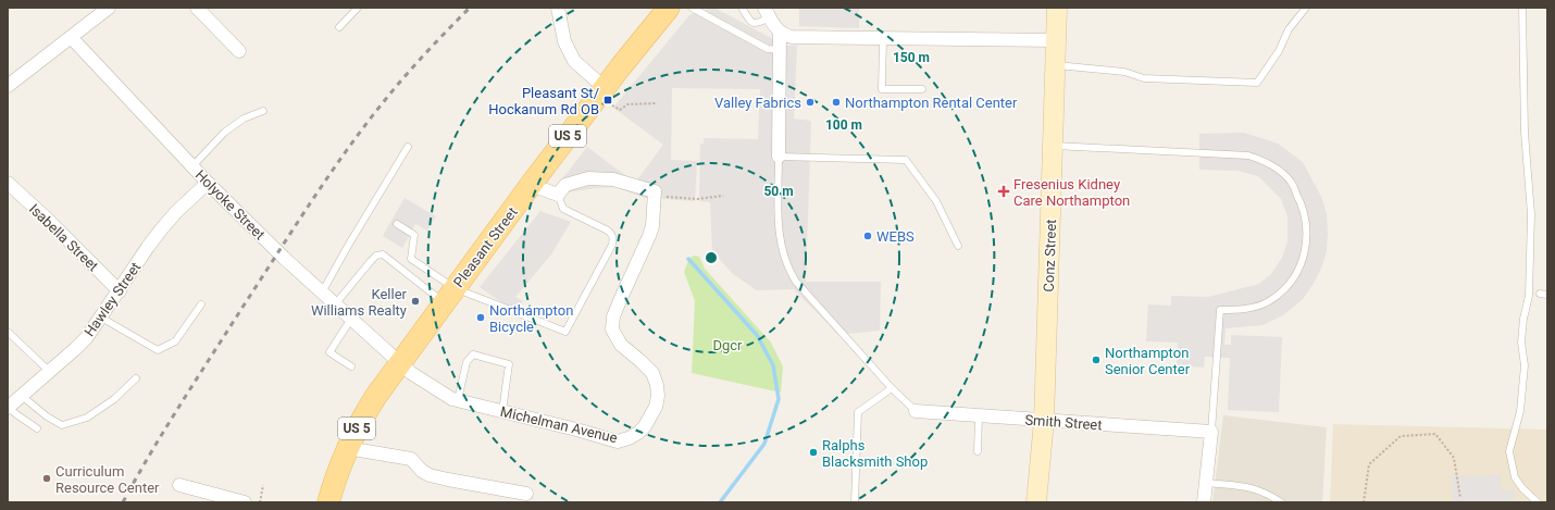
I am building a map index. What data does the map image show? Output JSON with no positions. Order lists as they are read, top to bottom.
{
  "streets": {
    "main road": ["US 5", "Pleasant Street", "Conz Street"],
    "street": [
      "Holyoke Street",
      "Isabella Street",
      "Hawley Street",
      "Smith Street",
      "Michelman Avenue"
    ]
  },
  "crossings": [
    ["Holyoke Street", "Pleasant Street"],
    ["Holyoke Street", "Hawley Street"],
    ["Holyoke Street", "Michelman Avenue"],
    ["Isabella Street", "Hawley Street"],
    ["Pleasant Street", "Michelman Avenue"],
    ["Conz Street", "Smith Street"]
  ],
  "parks": ["Dgcr"],
  "places": {
    "transit": ["Pleasant St/ Hockanum Rd OB"],
    "other": [
      "Valley Fabrics",
      "Northampton Rental Center",
      "WEBS",
      "Keller Williams Realty",
      "Northampton Bicycle",
      "Northampton Senior Center",
      "Ralphs Blacksmith Shop",
      "Curriculum Resource Center"
    ],
    "health": ["Fresenius Kidney Care Northampton"]
  },
  "rings": ["150 m", "100 m", "50 m"]
}
